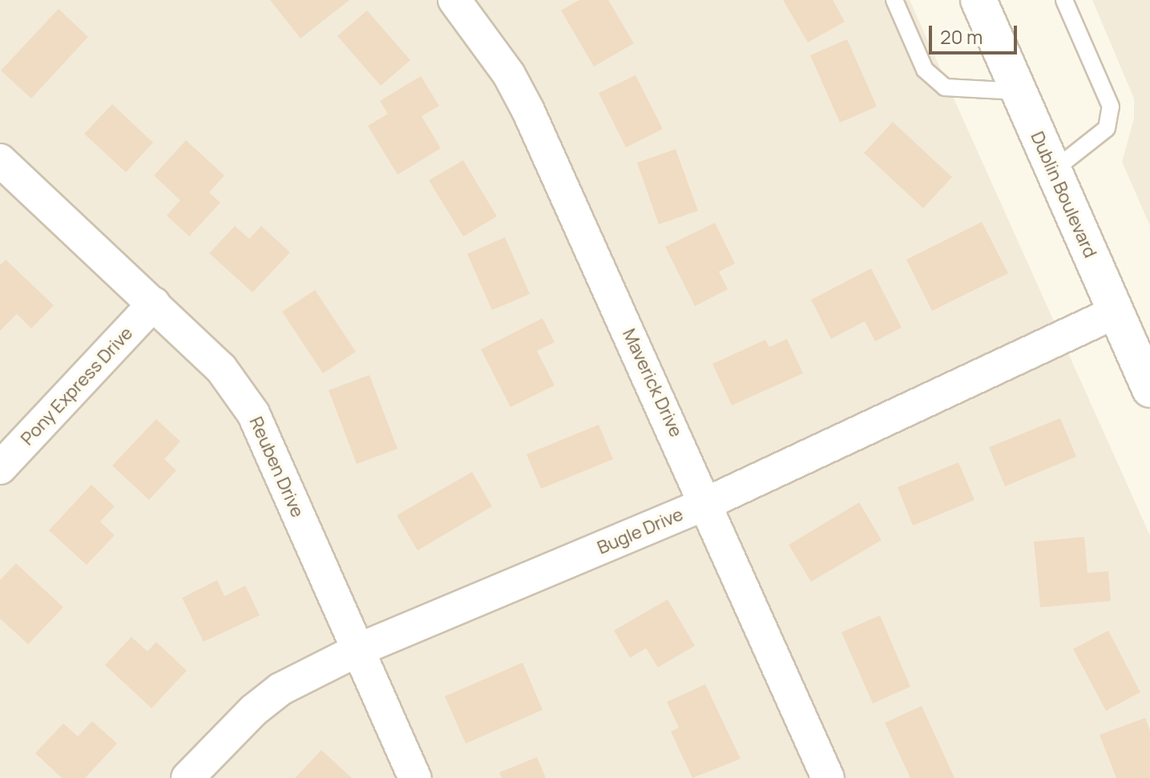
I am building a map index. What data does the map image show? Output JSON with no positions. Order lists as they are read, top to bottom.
{
  "streets": {
    "main road": ["Dublin Boulevard"],
    "street": [
      "Maverick Drive",
      "Pony Express Drive",
      "Reuben Drive",
      "Bugle Drive"
    ]
  },
  "crossings": [
    ["Dublin Boulevard", "Bugle Drive"],
    ["Maverick Drive", "Bugle Drive"],
    ["Pony Express Drive", "Reuben Drive"],
    ["Reuben Drive", "Bugle Drive"]
  ],
  "scale_bar": "20 m"
}
